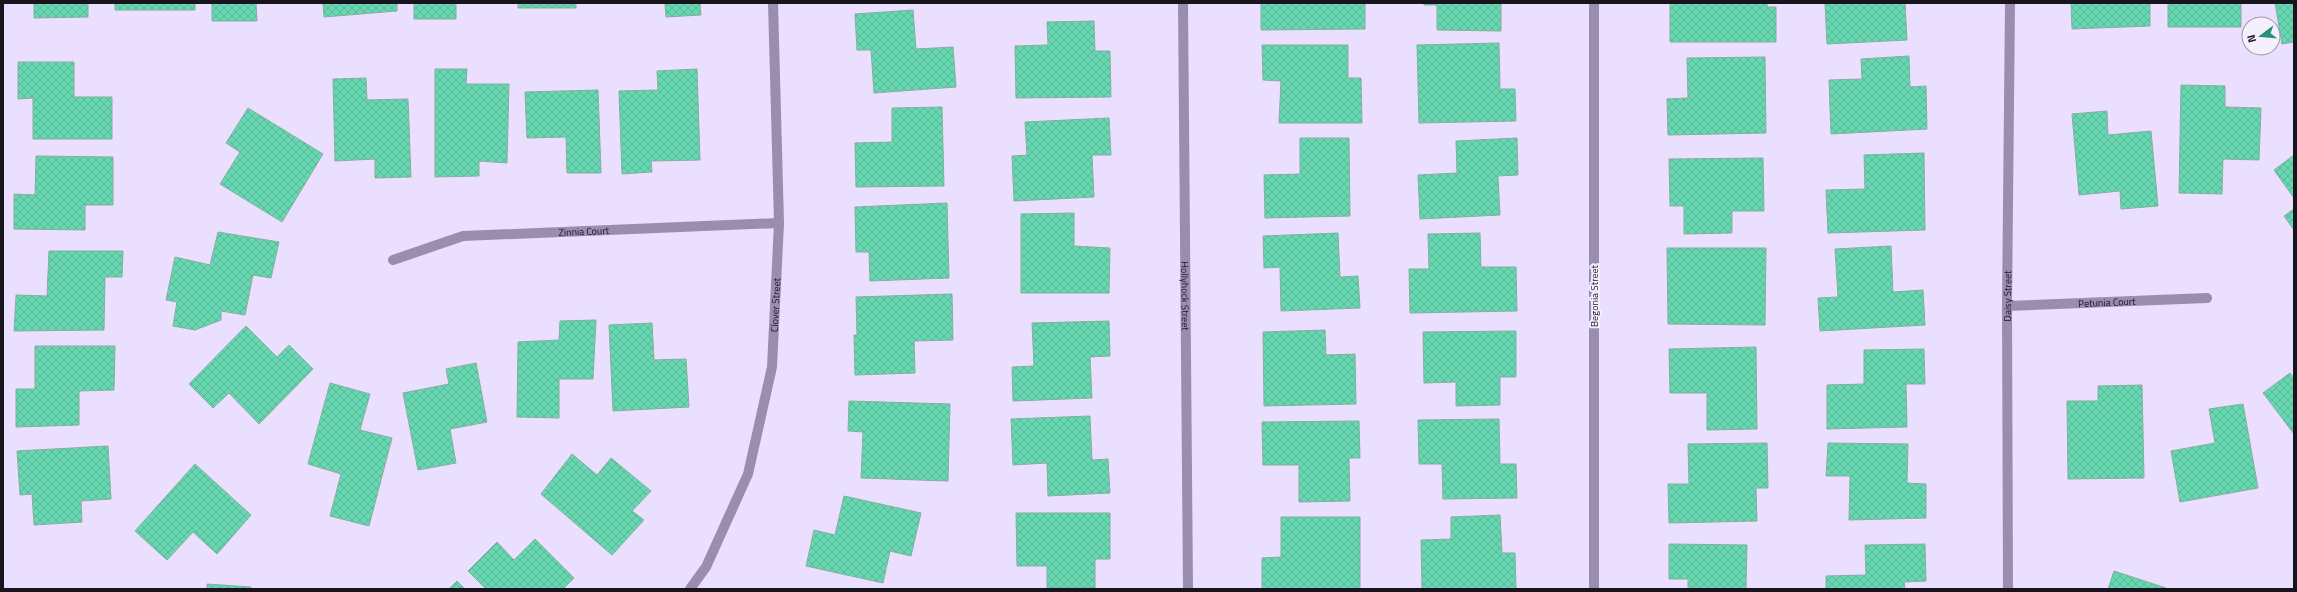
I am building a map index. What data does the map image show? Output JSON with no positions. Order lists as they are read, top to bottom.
{
  "streets": {
    "street": [
      "Zinnia Court",
      "Hollyhock Street",
      "Begonia Street",
      "Daisy Street",
      "Petunia Court",
      "Clover Street"
    ]
  },
  "crossings": [
    ["Zinnia Court", "Clover Street"],
    ["Daisy Street", "Petunia Court"]
  ],
  "north": "left"
}
